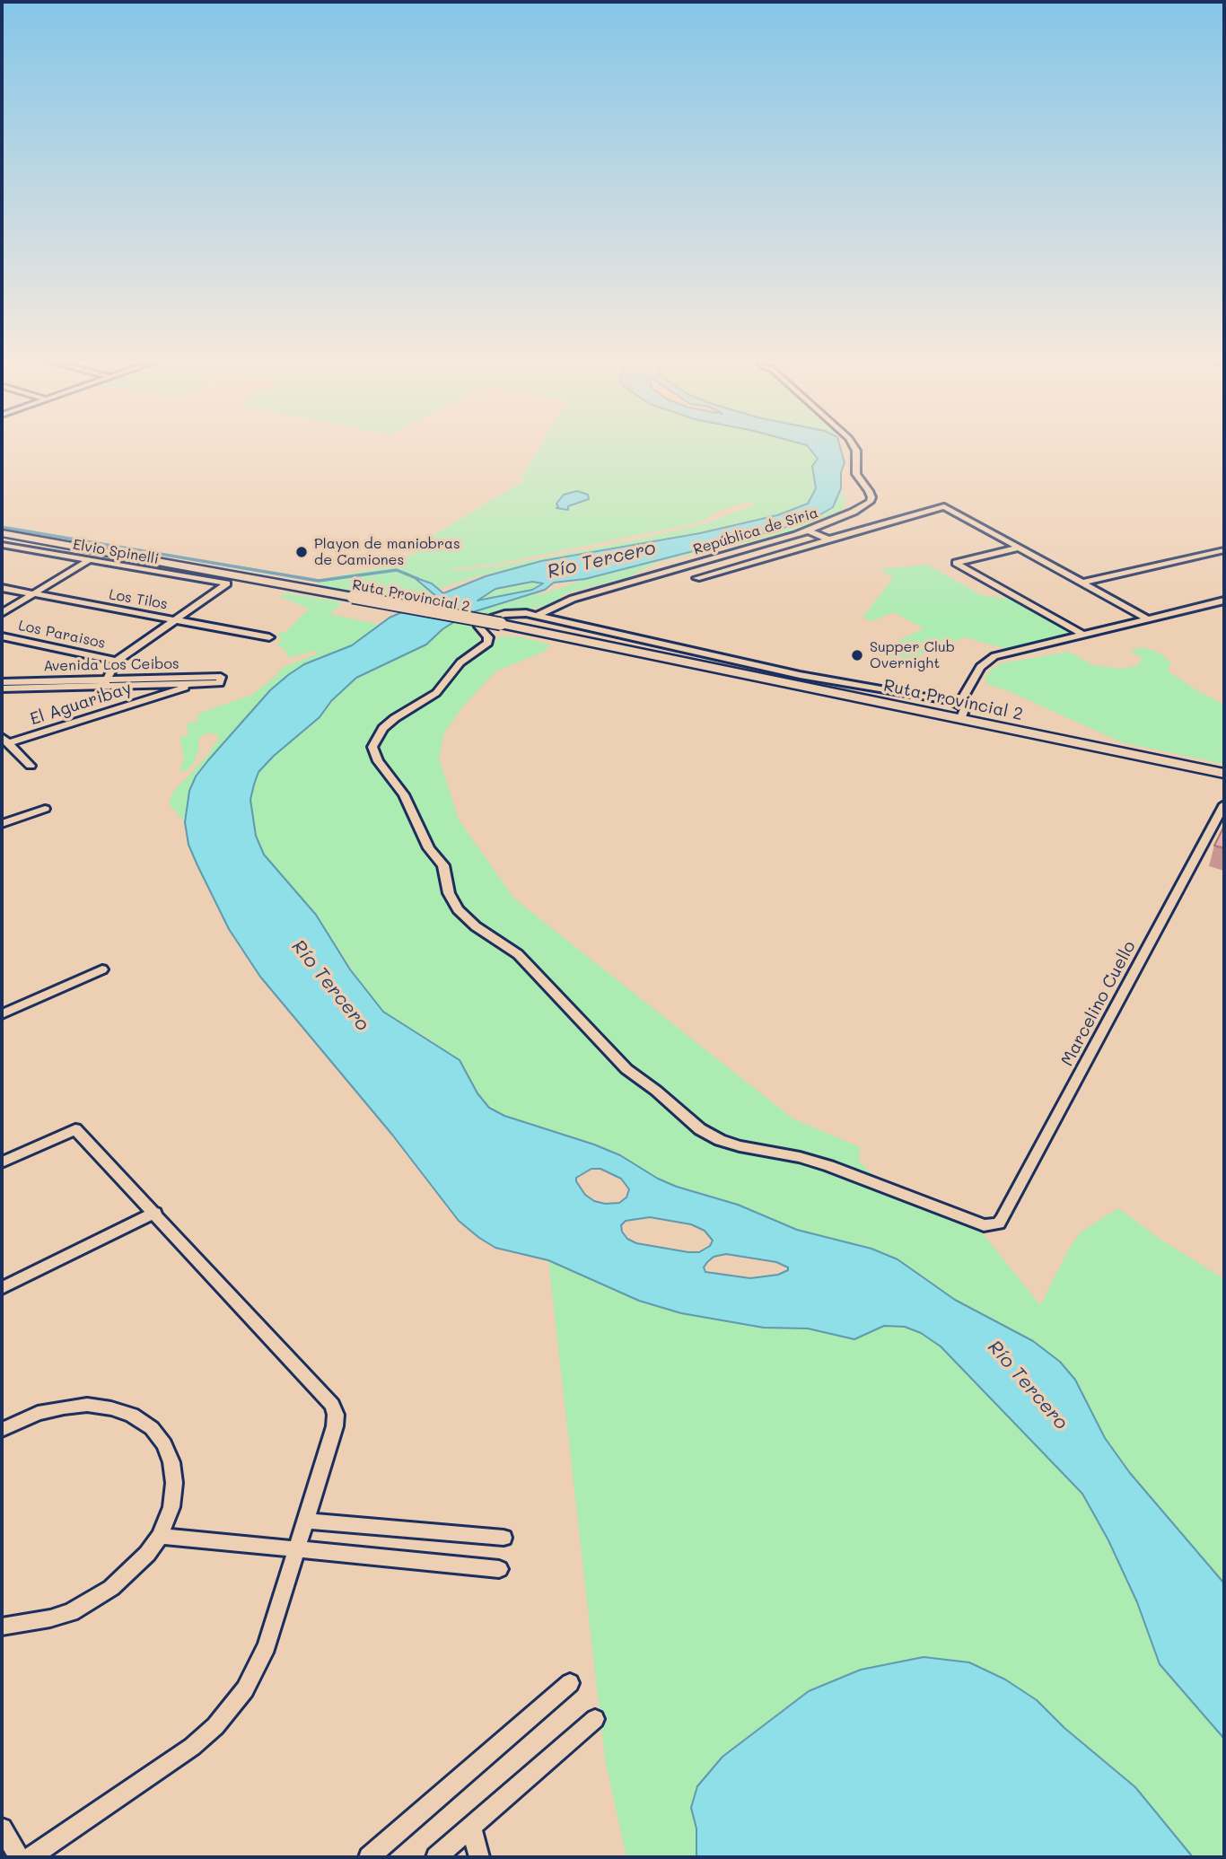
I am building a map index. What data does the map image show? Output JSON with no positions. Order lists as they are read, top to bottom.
{
  "streets": {
    "main road": ["Ruta Provincial 2"],
    "street": [
      "República de Siria",
      "Elvio Spinelli",
      "Los Tilos",
      "Los Paraisos",
      "Avenida Los Ceibos",
      "El Aguaribay",
      "Marcelino Cuello"
    ]
  },
  "crossings": [
    ["República de Siria", "Marcelino Cuello"],
    ["Elvio Spinelli", "Los Tilos"],
    ["Avenida Los Ceibos", "El Aguaribay"]
  ],
  "water": ["Río Tercero"],
  "places": ["Playon de maniobras de Camiones", "Supper Club Overnight"]
}
